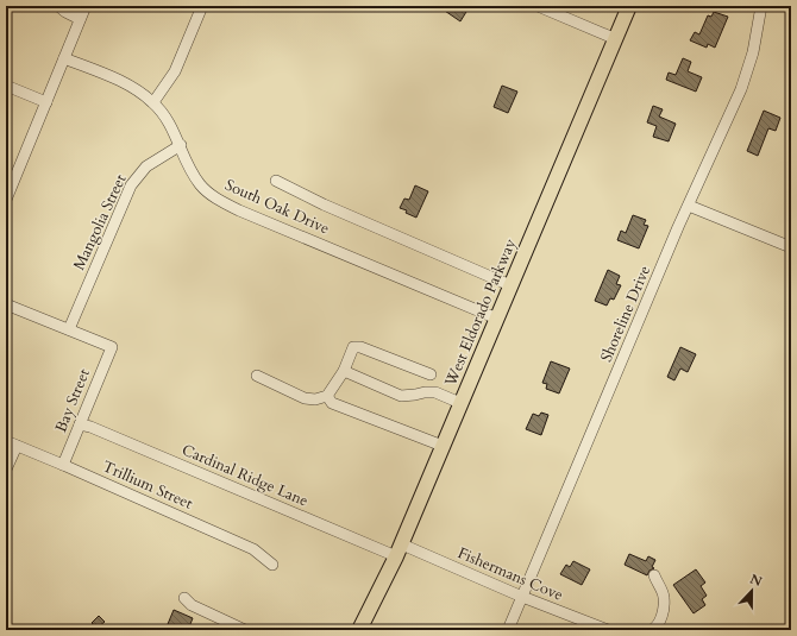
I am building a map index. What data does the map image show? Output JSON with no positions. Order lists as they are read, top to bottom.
{
  "streets": {
    "main road": ["West Eldorado Parkway"],
    "street": [
      "South Oak Drive",
      "Mangolia Street",
      "Shoreline Drive",
      "Bay Street",
      "Cardinal Ridge Lane",
      "Trillium Street",
      "Fishermans Cove"
    ]
  },
  "crossings": [
    ["South Oak Drive", "Mangolia Street"],
    ["South Oak Drive", "West Eldorado Parkway"],
    ["Mangolia Street", "Bay Street"],
    ["West Eldorado Parkway", "Cardinal Ridge Lane"],
    ["West Eldorado Parkway", "Fishermans Cove"],
    ["Shoreline Drive", "Fishermans Cove"],
    ["Bay Street", "Cardinal Ridge Lane"],
    ["Bay Street", "Trillium Street"],
    ["Cardinal Ridge Lane", "Fishermans Cove"]
  ],
  "north": "top"
}
